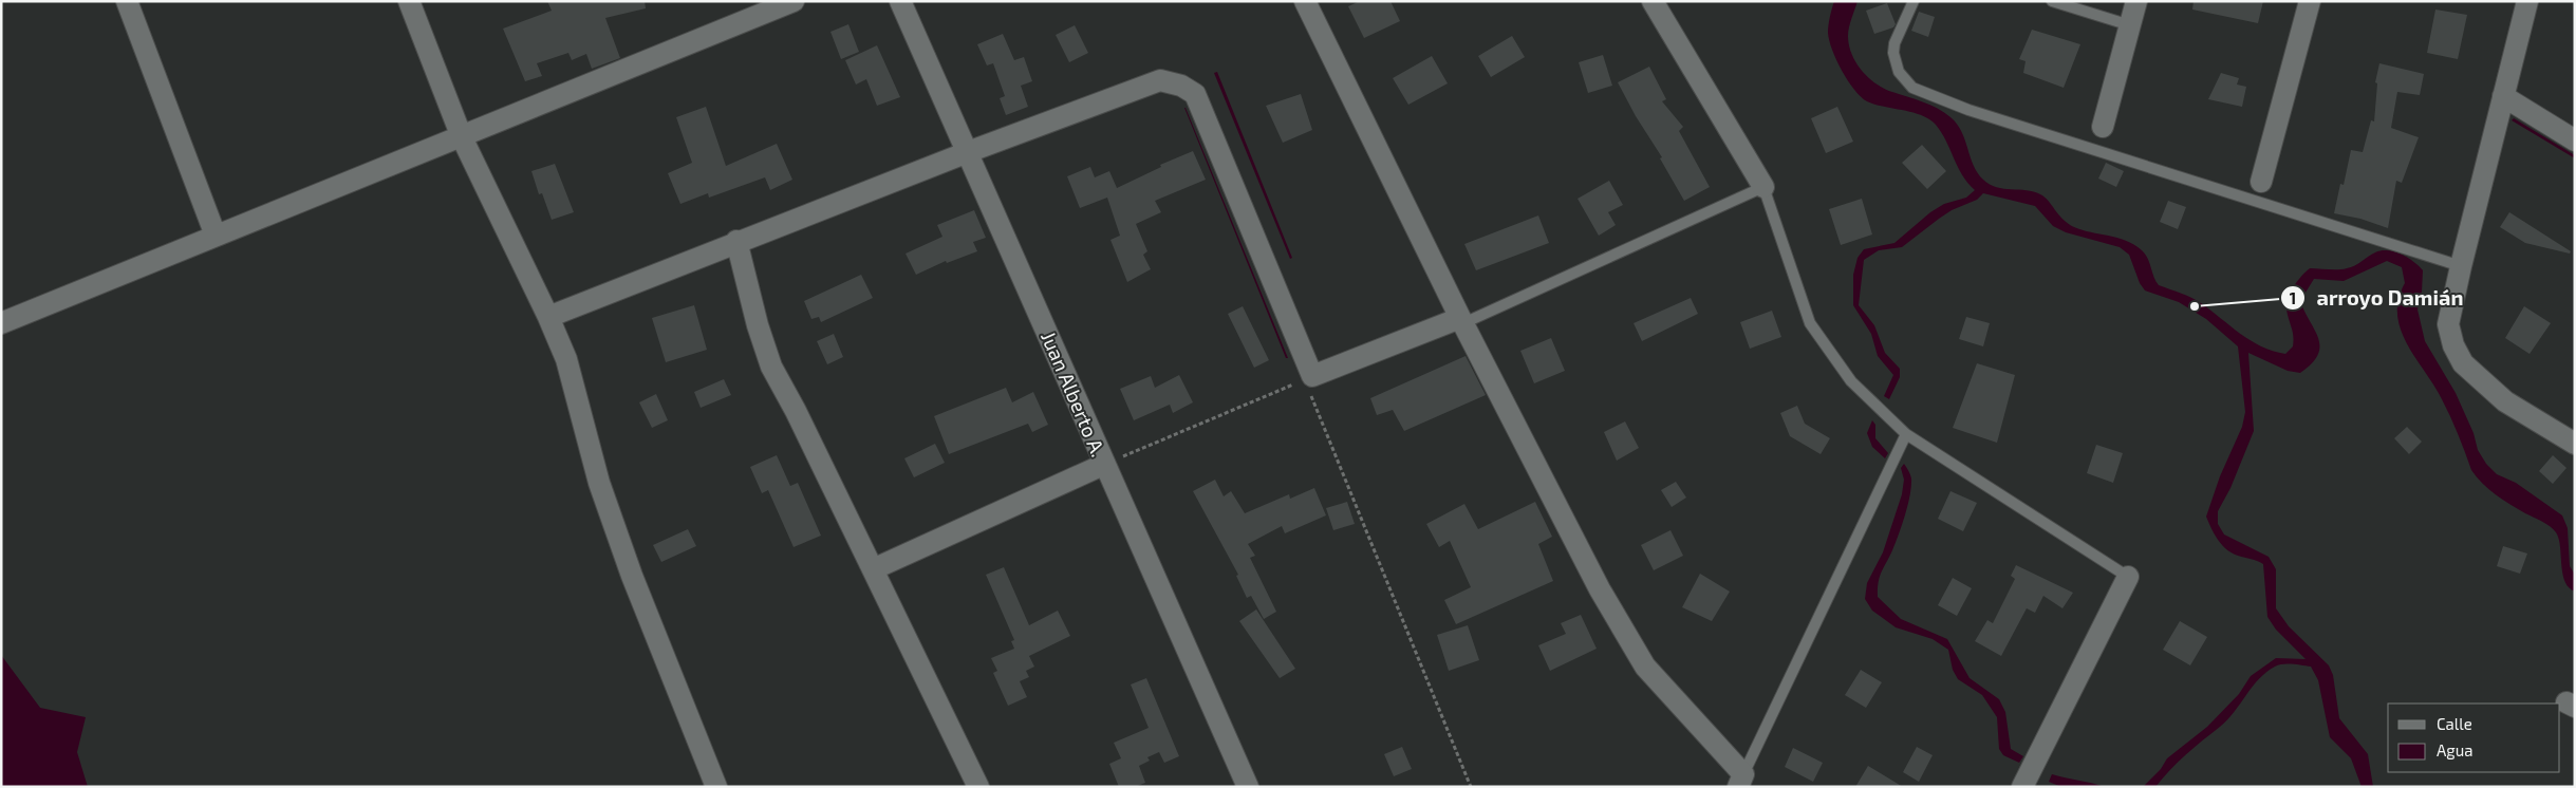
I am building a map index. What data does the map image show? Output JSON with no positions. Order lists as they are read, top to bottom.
{
  "streets": {
    "street": ["Juan Alberto A."]
  },
  "places": ["arroyo Damián"],
  "legend": ["Calle", "Agua"]
}
